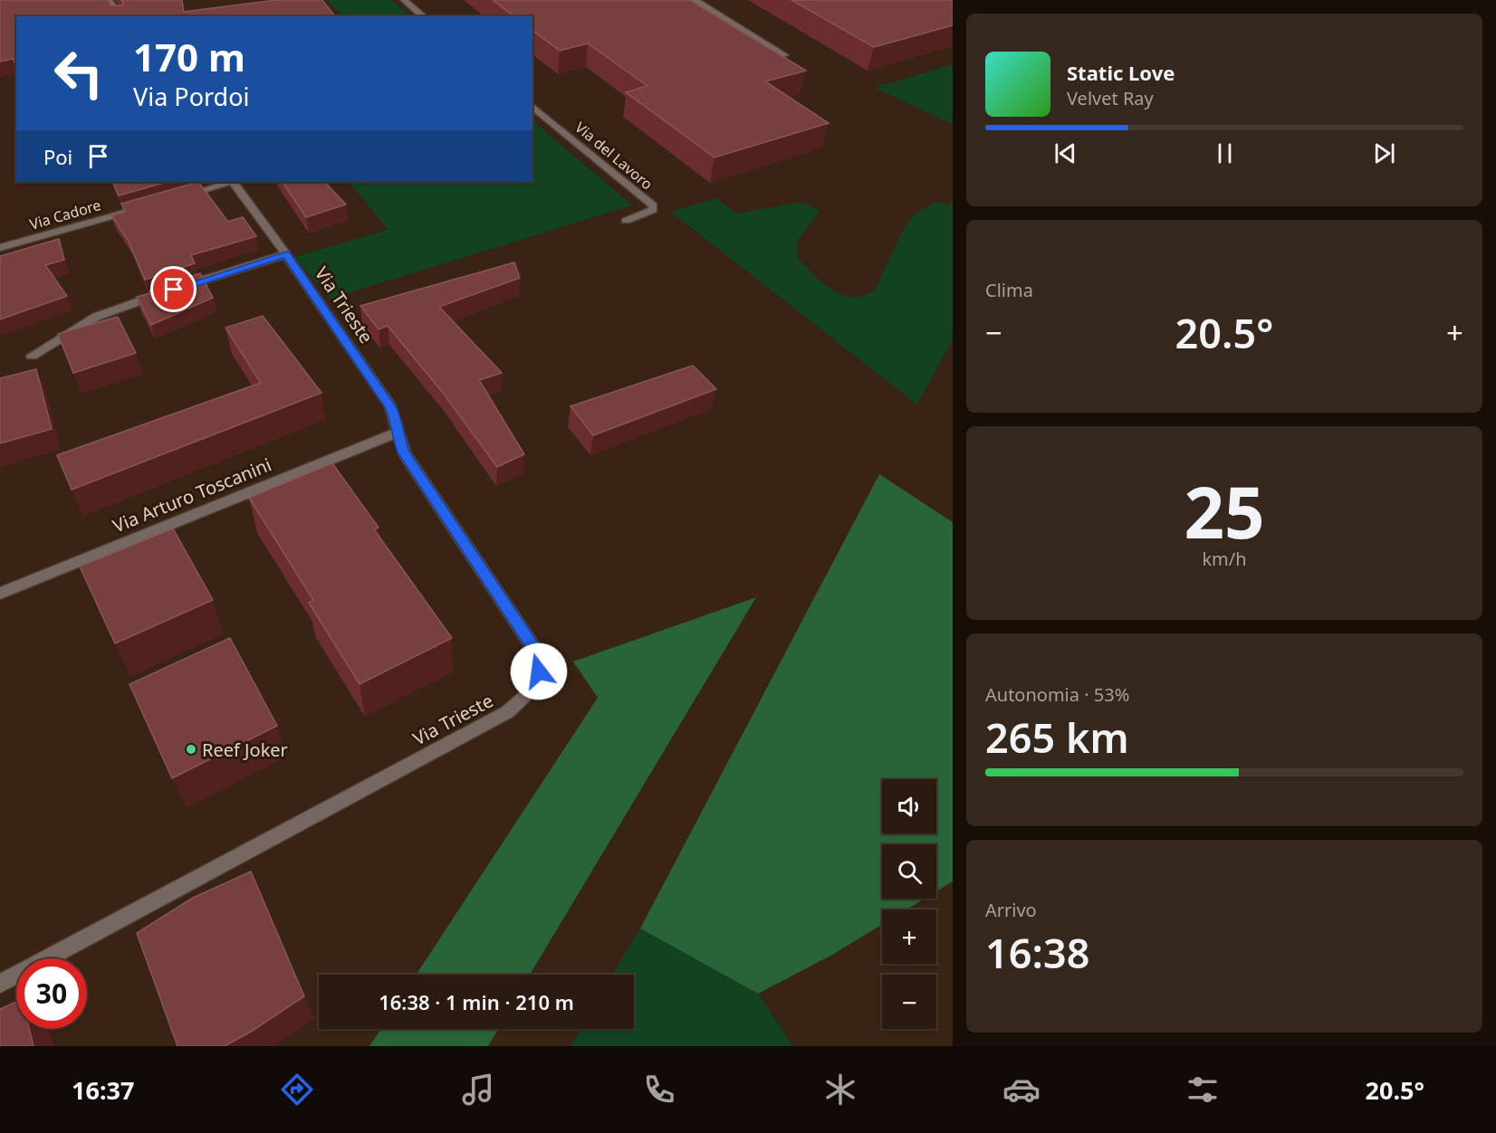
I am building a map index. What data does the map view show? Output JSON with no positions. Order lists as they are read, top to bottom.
{
  "streets": {
    "street": [
      "Via del Lavoro",
      "Via Cadore",
      "Via Trieste",
      "Via Arturo Toscanini"
    ]
  },
  "crossings": [
    ["Via Trieste", "Via Arturo Toscanini"]
  ],
  "places": ["Reef Joker"],
  "page": {
    "turn": ["170 m", "Via Pordoi"],
    "song": ["Static Love", "Velvet Ray"],
    "then": "Poi",
    "tile": [
      "Clima",
      ["25", "km/h"],
      ["Autonomia · 53%", "265 km"],
      ["Arrivo", "16:38"]
    ],
    "heat": ["−", "20.5°", "+"],
    "map_buttons": ["+", "−"],
    "limit": "30",
    "trip": "16:38 · 1 min · 210 m",
    "tabs": ["16:37", "20.5°"]
  }
}
